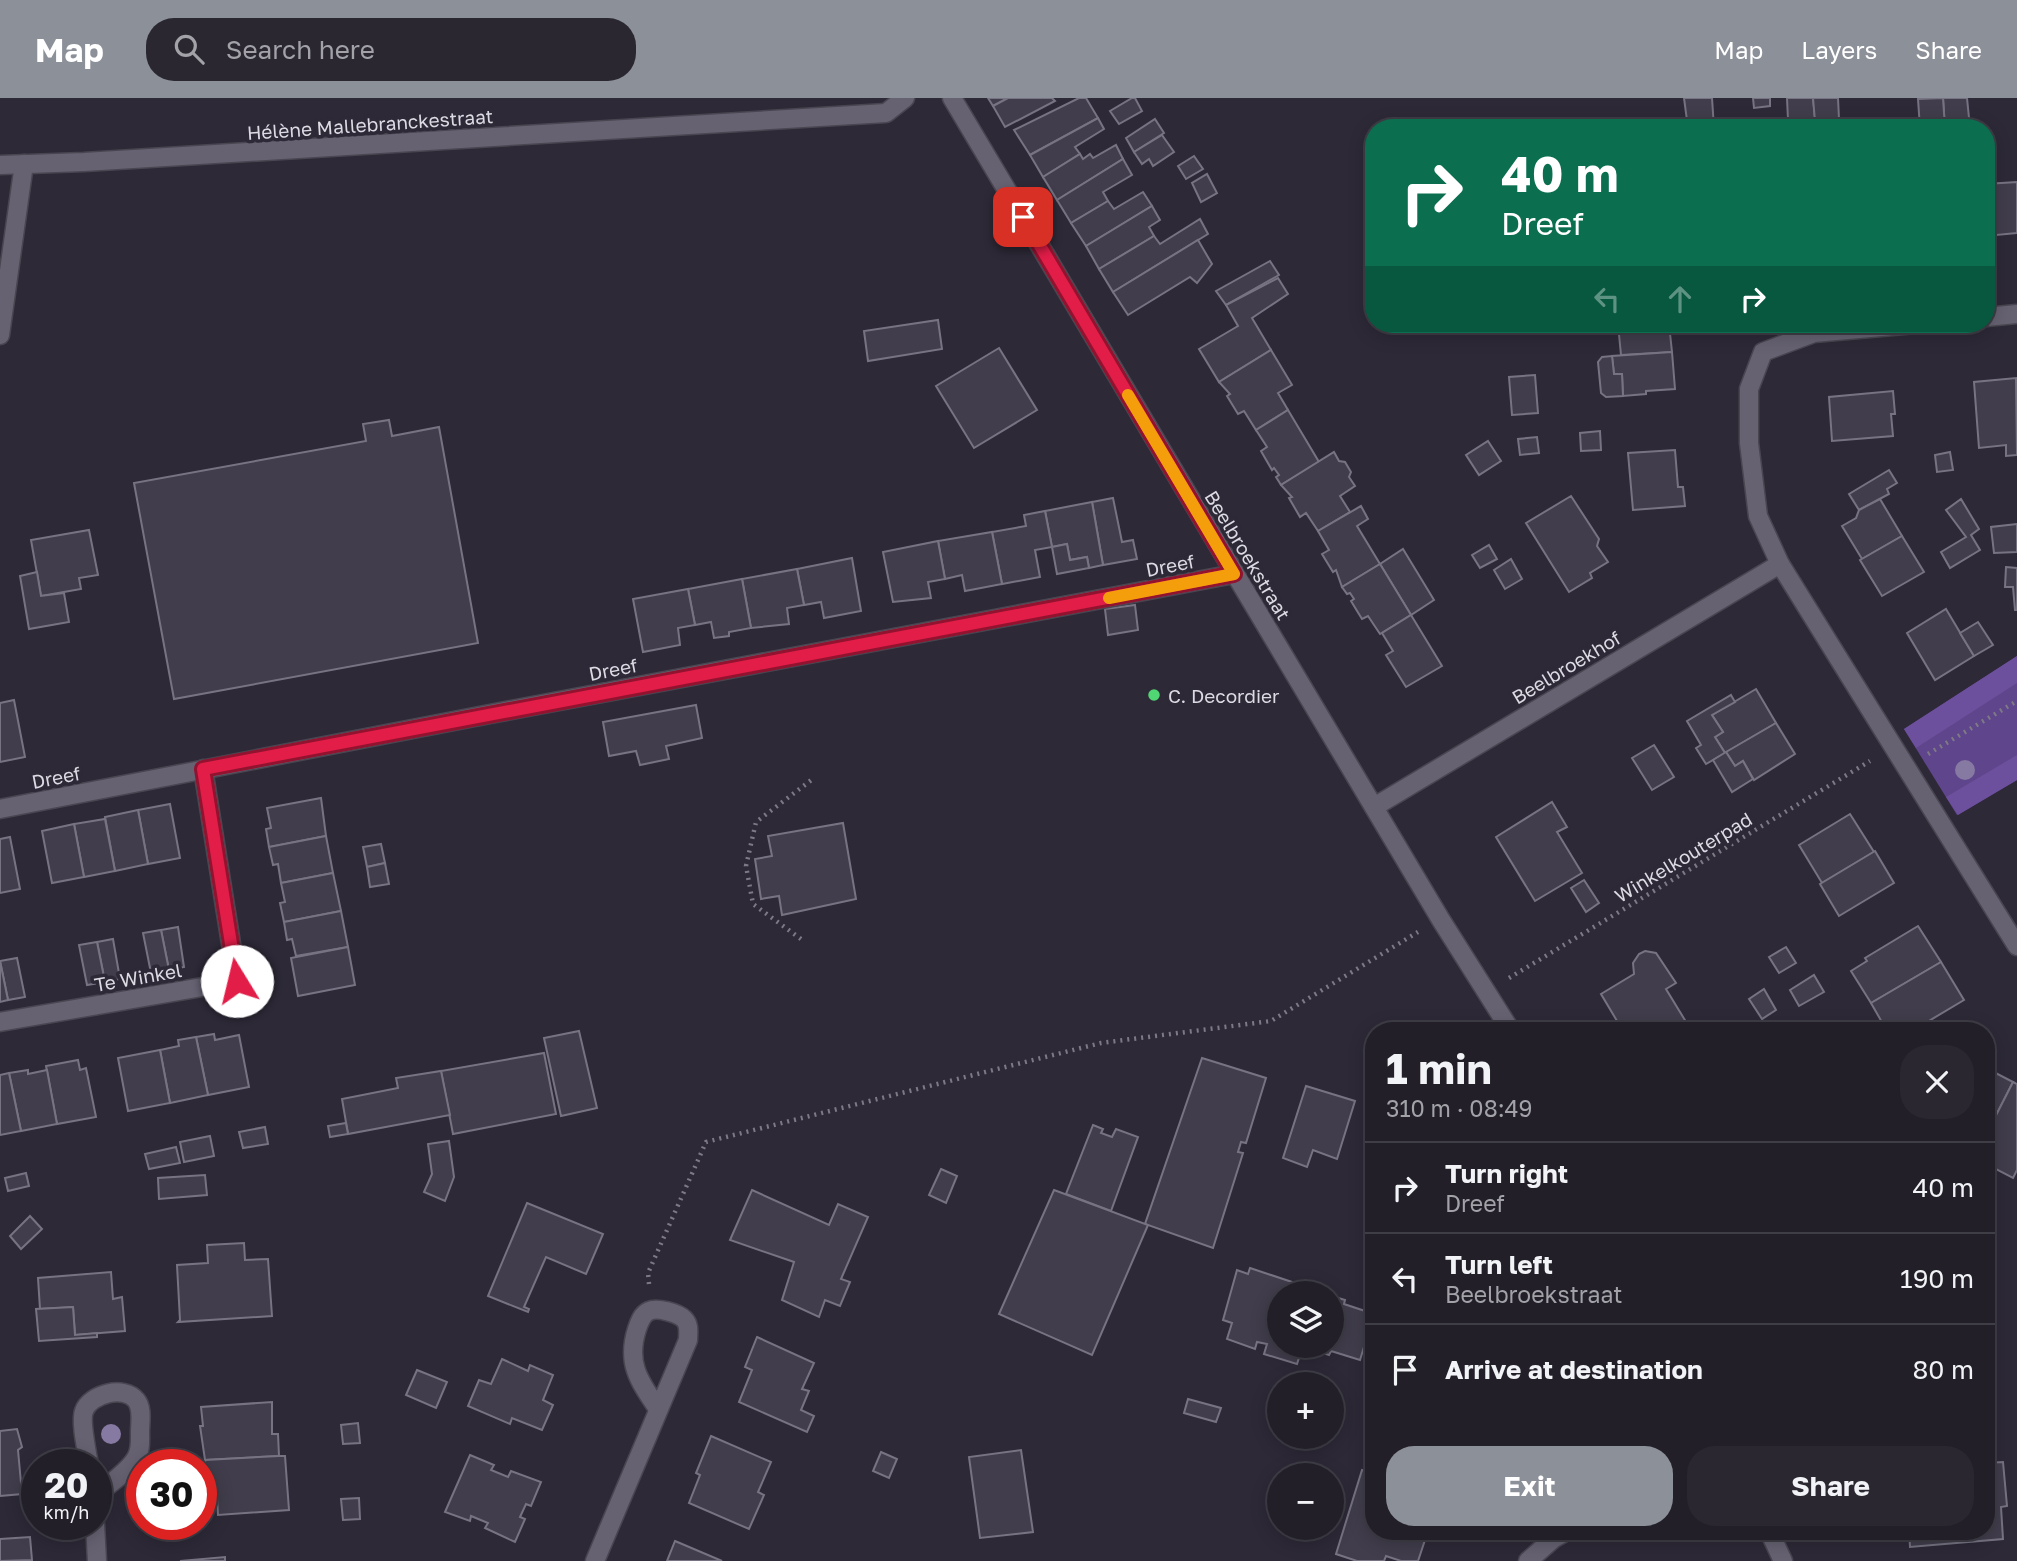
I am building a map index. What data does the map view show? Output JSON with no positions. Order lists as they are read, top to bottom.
{
  "streets": {
    "street": [
      "Hélène Mallebranckestraat",
      "Beelbroekstraat",
      "Dreef",
      "Beelbroekhof",
      "Te Winkel"
    ],
    "path": ["Winkelkouterpad"]
  },
  "crossings": [
    ["Beelbroekstraat", "Dreef"],
    ["Beelbroekstraat", "Beelbroekhof"],
    ["Beelbroekstraat", "Winkelkouterpad"],
    ["Dreef", "Te Winkel"]
  ],
  "places": ["C. Decordier"],
  "page": {
    "header": "Map",
    "search": "Search here",
    "nav": ["Map", "Layers", "Share"],
    "turn": ["40 m", "Dreef"],
    "heading": ["1 min", "310 m · 08:49"],
    "list": [
      {
        "name": "Turn right",
        "note": "Dreef",
        "value": "40 m"
      },
      {
        "name": "Turn left",
        "note": "Beelbroekstraat",
        "value": "190 m"
      },
      {
        "name": "Arrive at destination",
        "value": "80 m"
      }
    ],
    "map_buttons": ["+", "−"],
    "buttons": ["Exit", "Share"],
    "speed": "20 km/h",
    "limit": "30"
  }
}
